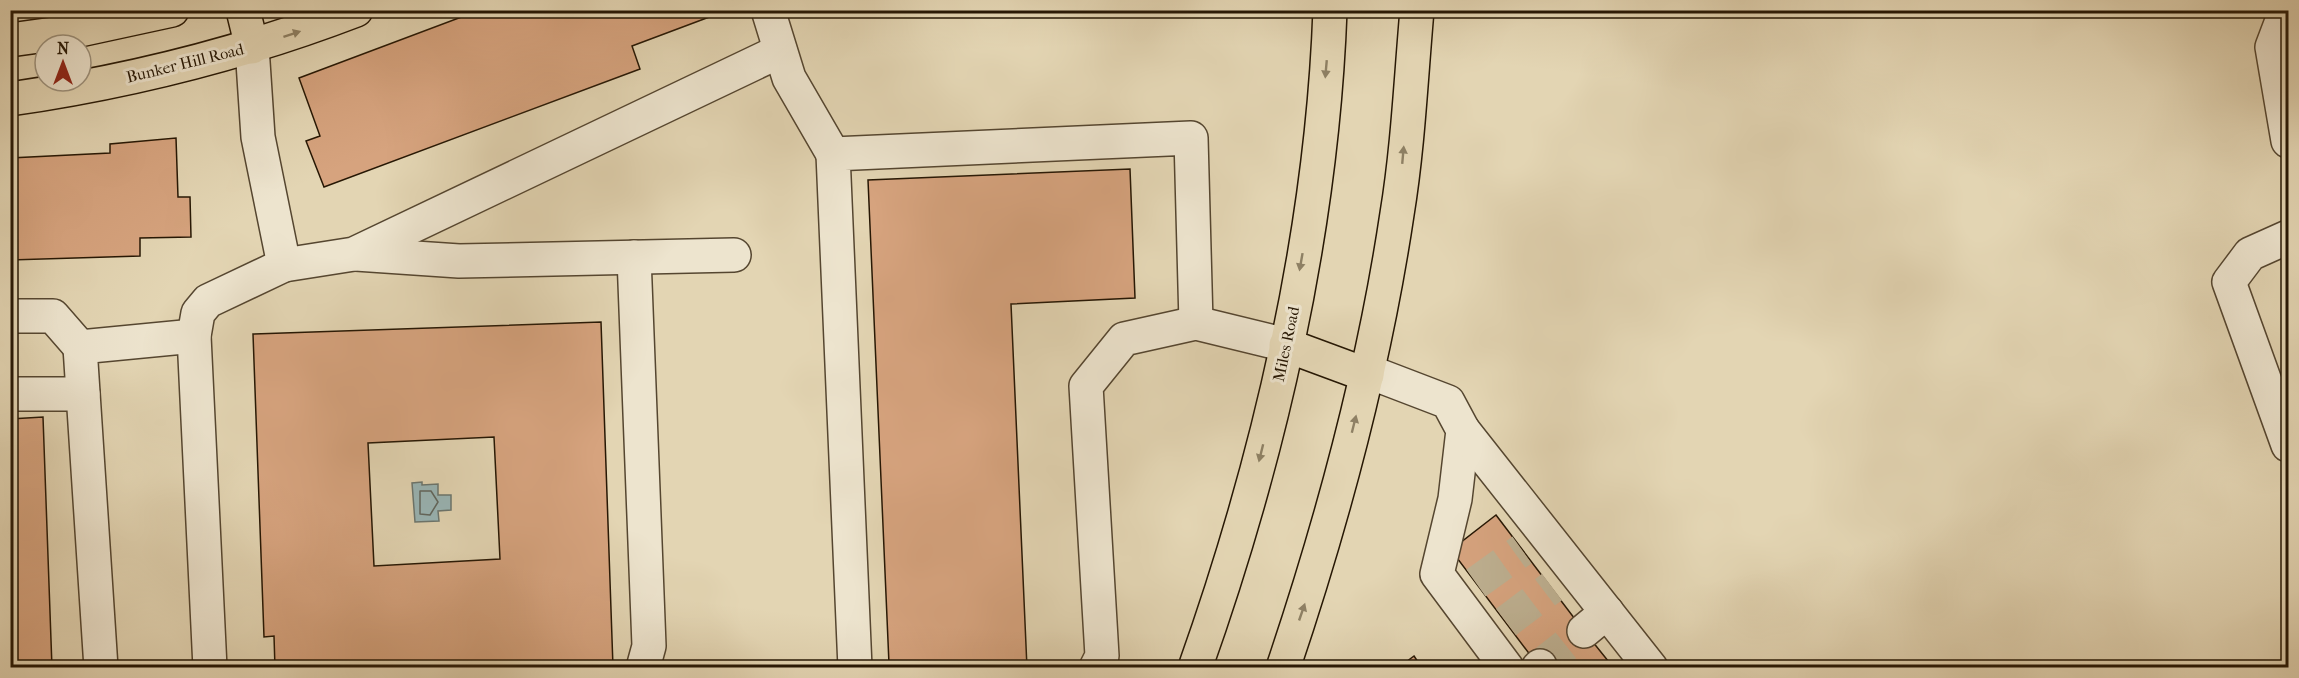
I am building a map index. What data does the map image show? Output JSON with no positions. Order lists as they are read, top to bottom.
{
  "streets": {
    "main road": ["Bunker Hill Road", "Miles Road"]
  },
  "north": "top"
}
